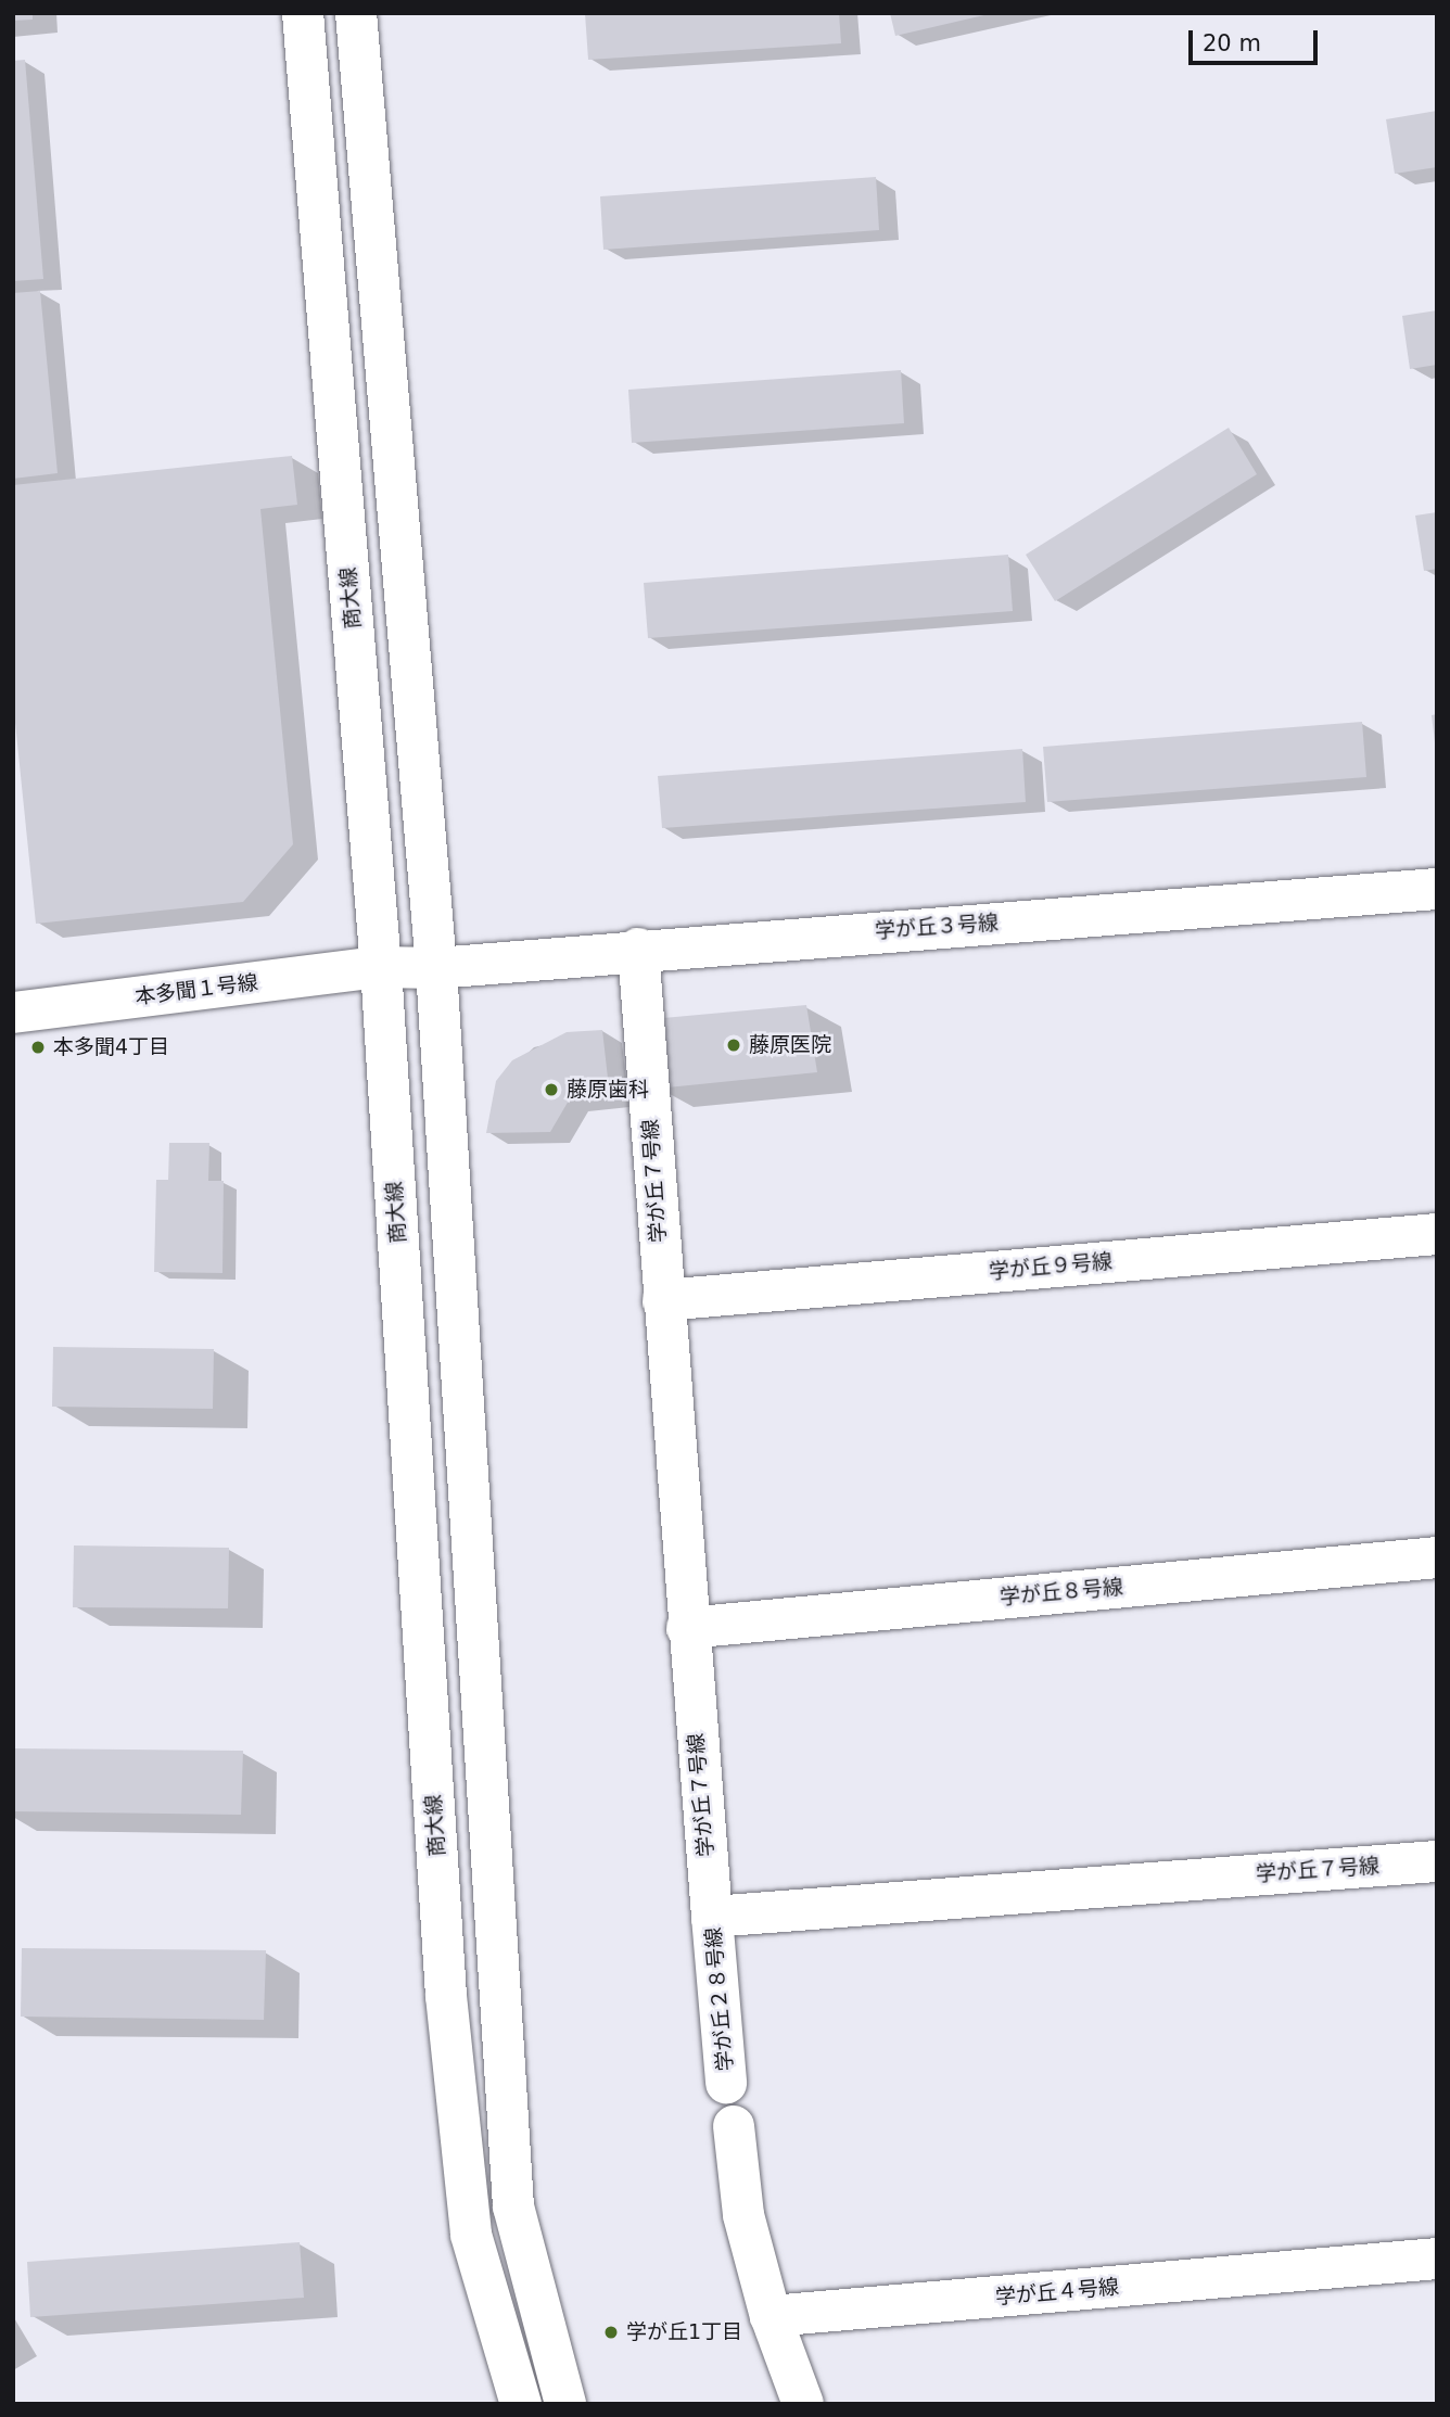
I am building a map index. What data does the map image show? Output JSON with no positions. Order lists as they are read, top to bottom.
{
  "streets": {
    "street": [
      "商大線",
      "学が丘３号線",
      "本多聞１号線",
      "学が丘７号線",
      "学が丘９号線",
      "学が丘８号線",
      "学が丘２８号線",
      "学が丘４号線"
    ]
  },
  "crossings": [
    ["商大線", "本多聞１号線"],
    ["学が丘３号線", "本多聞１号線"],
    ["学が丘３号線", "学が丘７号線"],
    ["学が丘７号線", "学が丘９号線"],
    ["学が丘７号線", "学が丘８号線"],
    ["学が丘７号線", "学が丘２８号線"]
  ],
  "places": [
    "藤原医院",
    "本多聞4丁目",
    "藤原歯科",
    "学が丘1丁目"
  ],
  "scale_bar": "20 m"
}
